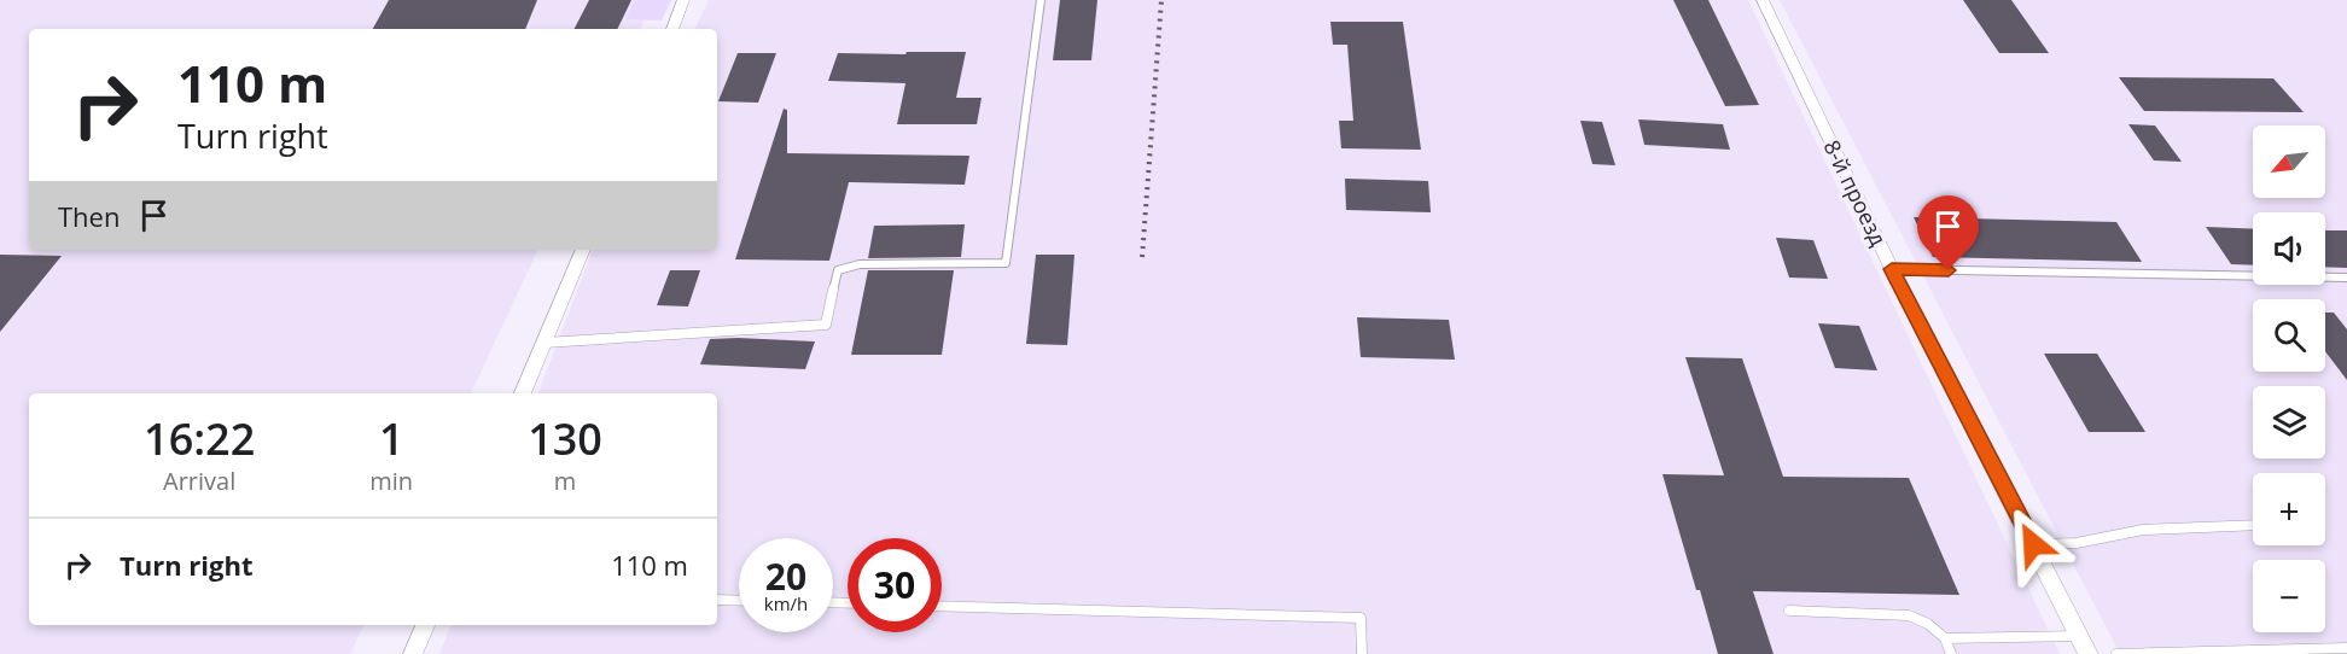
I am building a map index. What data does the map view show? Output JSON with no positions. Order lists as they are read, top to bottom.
{
  "streets": {
    "street": ["8-й проезд"]
  },
  "north": "bottom left",
  "page": {
    "turn": ["110 m", "Turn right"],
    "map_buttons": ["+", "−"],
    "then": "Then",
    "eta": [
      "16:22",
      "Arrival",
      "1",
      "min",
      "130",
      "m"
    ],
    "list": [
      {
        "name": "Turn right",
        "value": "110 m"
      }
    ],
    "speed": "20 km/h",
    "limit": "30"
  }
}
